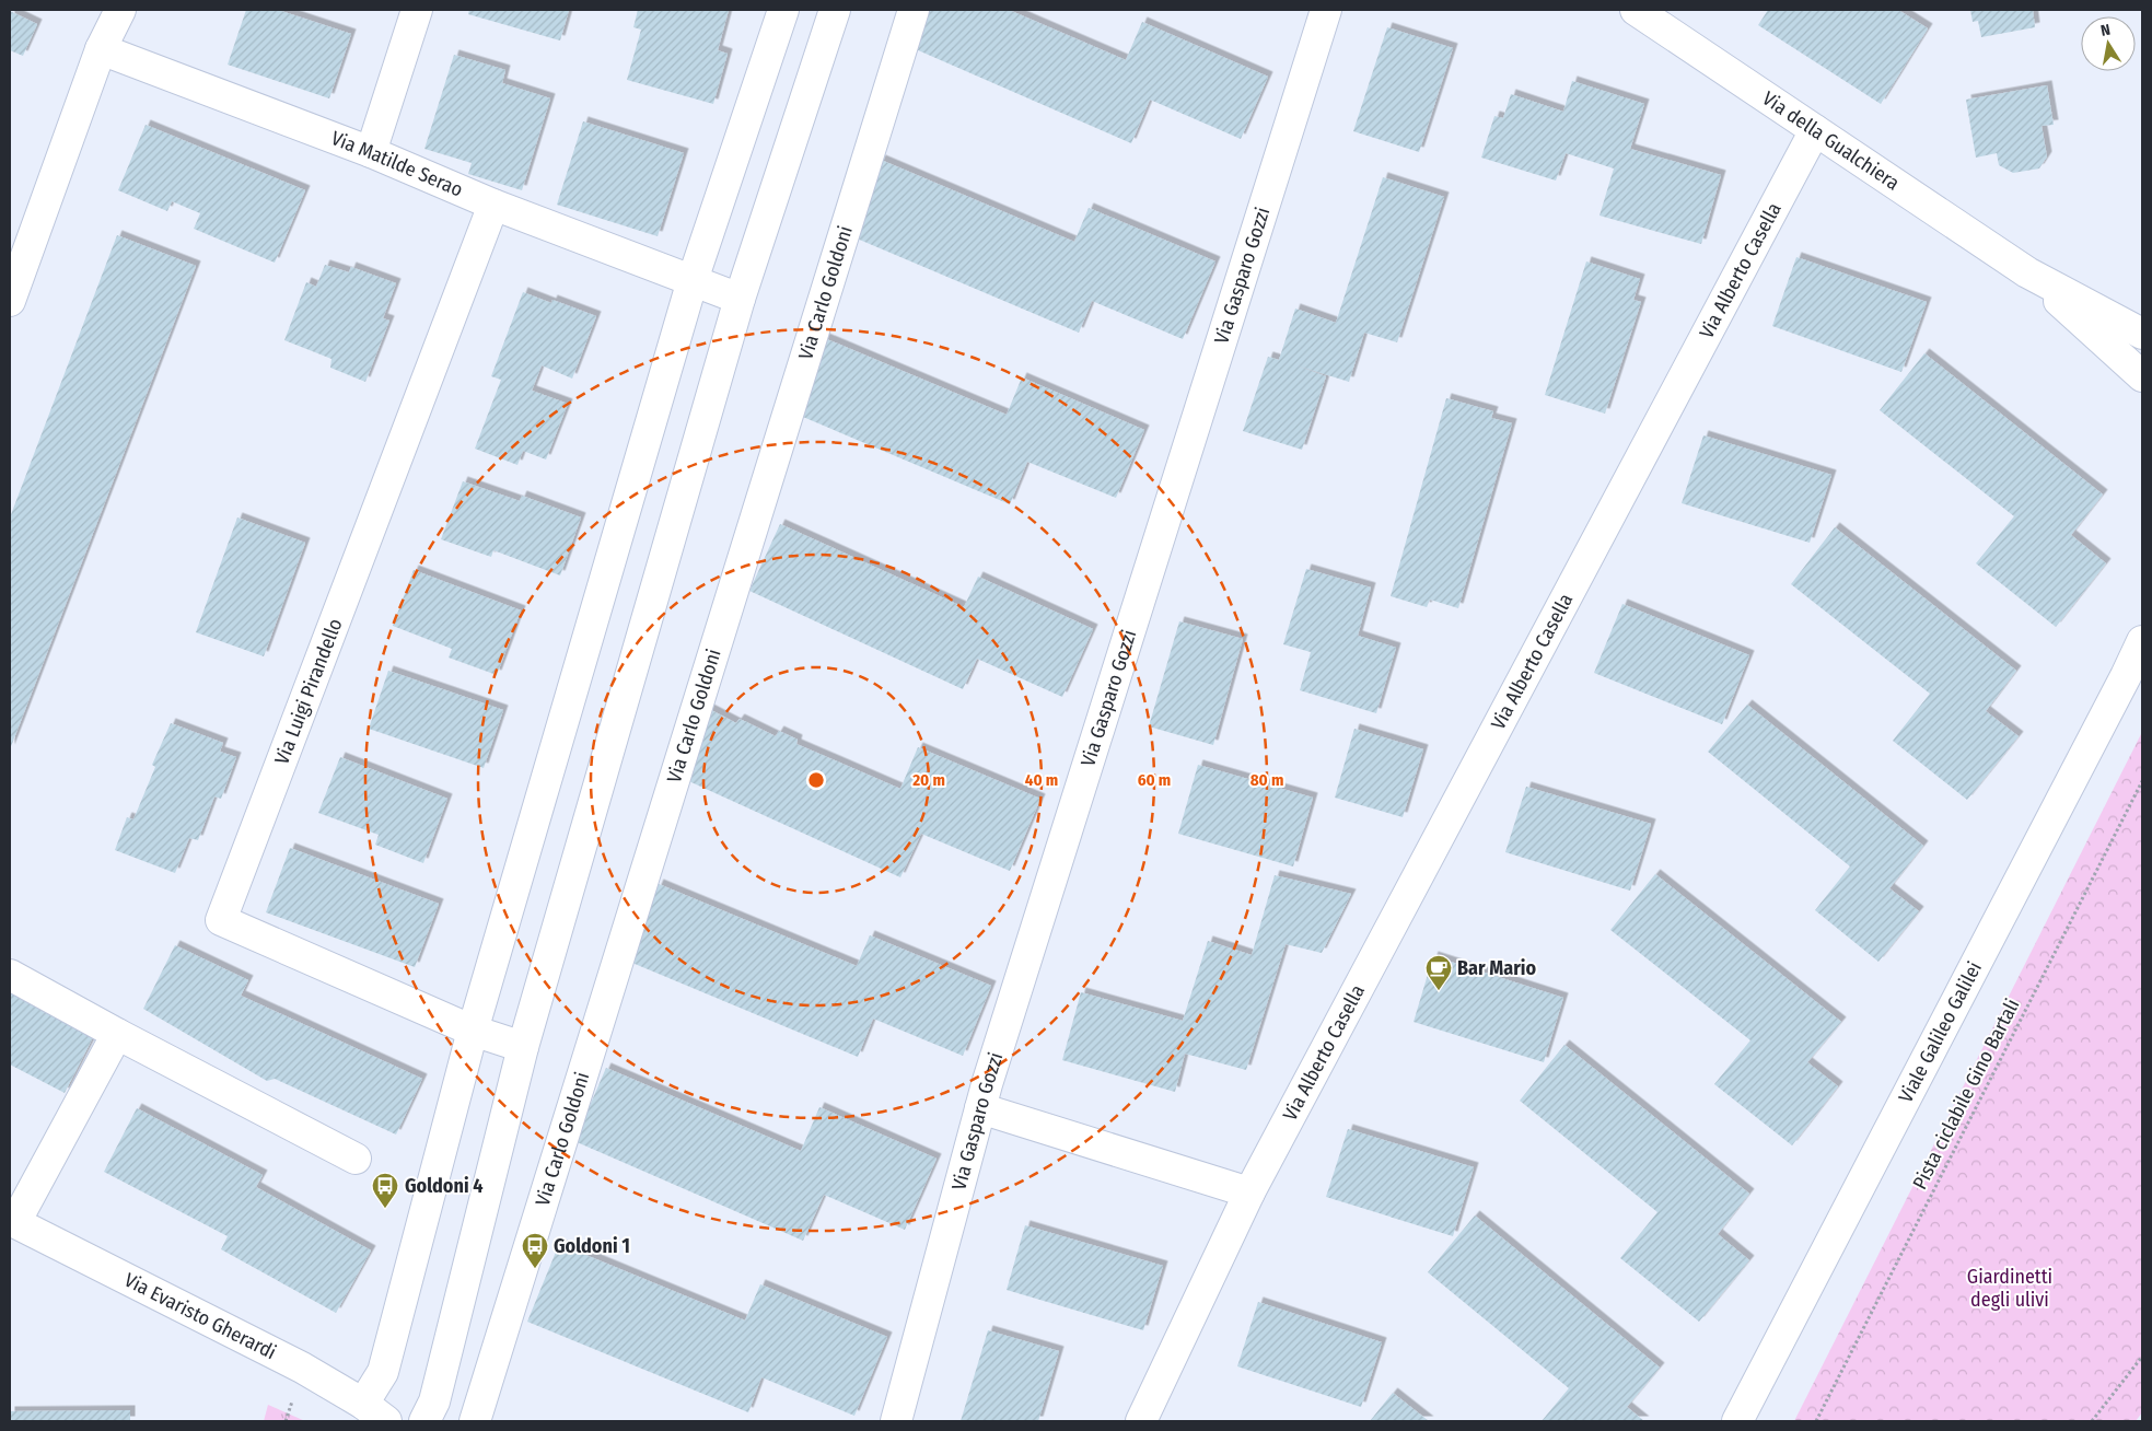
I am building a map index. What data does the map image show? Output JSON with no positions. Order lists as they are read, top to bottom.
{
  "streets": {
    "street": [
      "Via della Gualchiera",
      "Via Matilde Serao",
      "Via Alberto Casella",
      "Via Gasparo Gozzi",
      "Via Carlo Goldoni",
      "Via Luigi Pirandello",
      "Viale Galileo Galilei",
      "Via Evaristo Gherardi"
    ],
    "path": ["Pista ciclabile Gino Bartali"]
  },
  "crossings": [
    ["Via della Gualchiera", "Via Alberto Casella"],
    ["Via Matilde Serao", "Via Luigi Pirandello"]
  ],
  "parks": ["Giardinetti degli ulivi"],
  "places": {
    "cafe": ["Bar Mario"],
    "bus stop": ["Goldoni 4", "Goldoni 1"]
  },
  "north": "top",
  "rings": [
    "20 m",
    "40 m",
    "60 m",
    "80 m"
  ]
}
